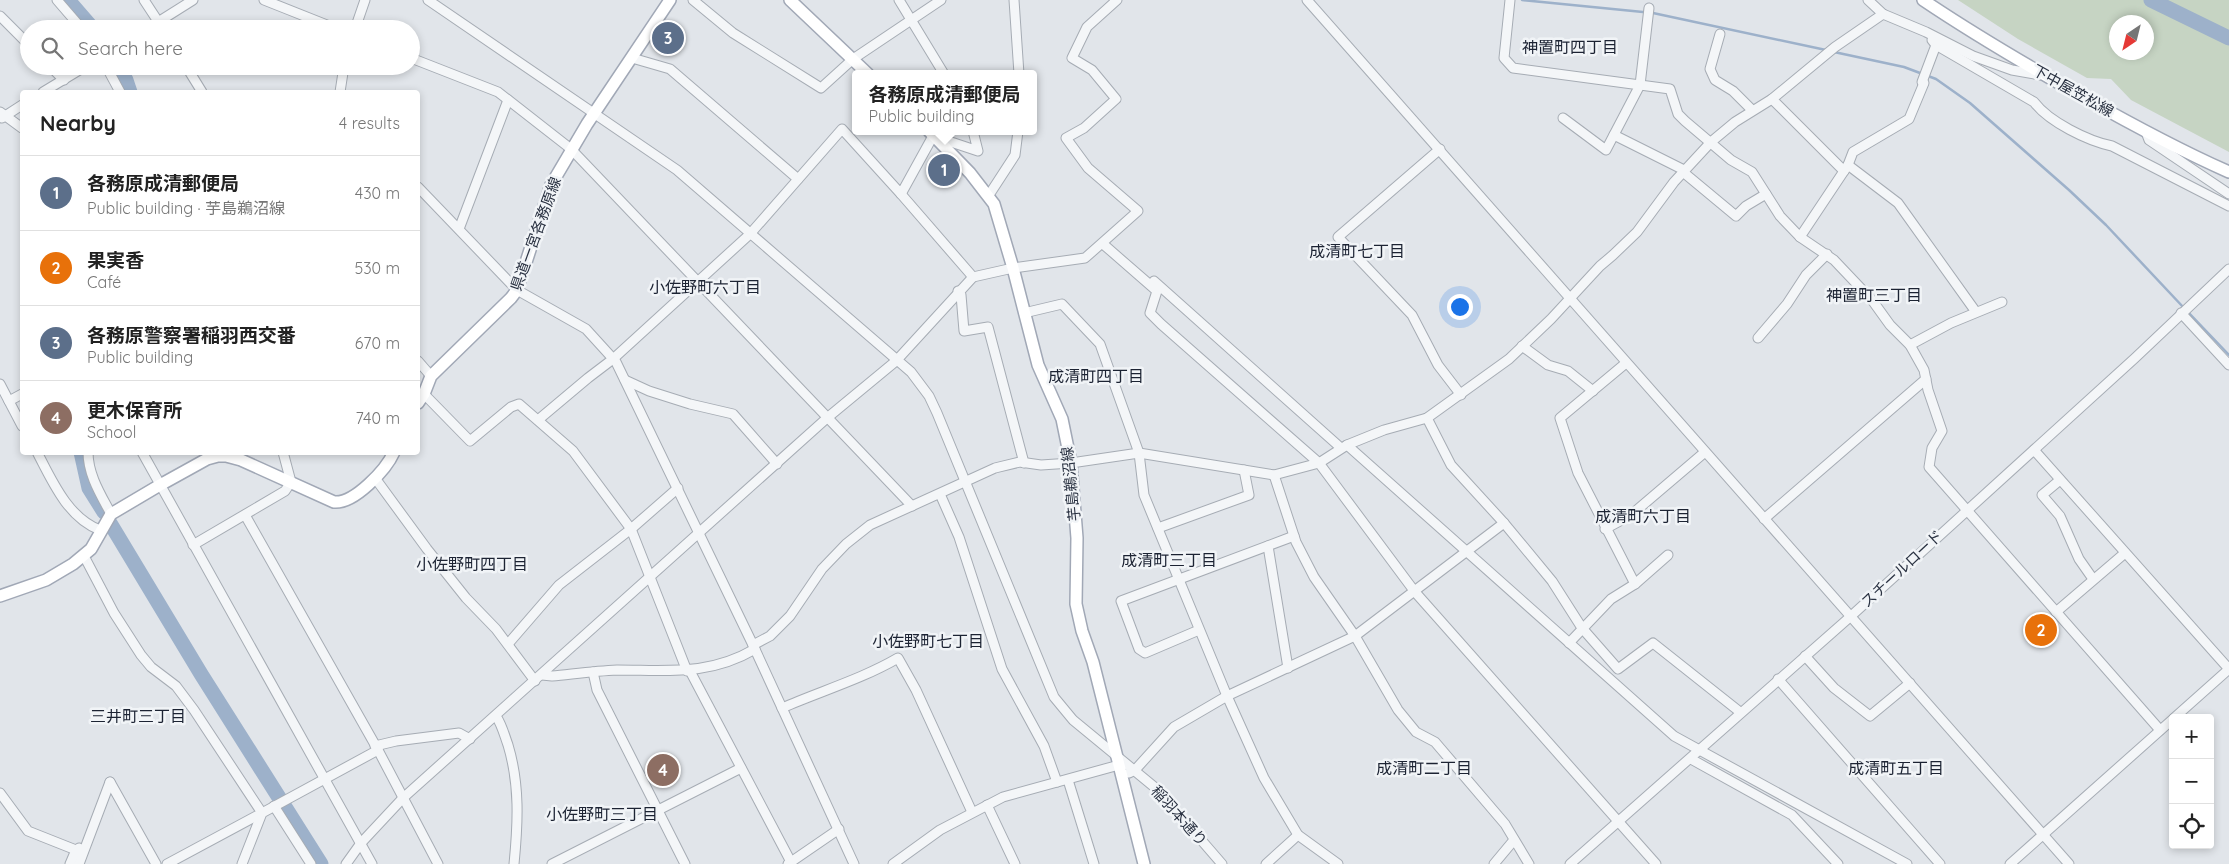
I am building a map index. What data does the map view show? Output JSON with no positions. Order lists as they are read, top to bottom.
{
  "streets": {
    "main road": ["下中屋笠松線", "県道一宮各務原線", "芋島鵜沼線"],
    "street": ["スチールロード", "稲羽本通り"]
  },
  "crossings": [
    ["県道一宮各務原線", "稲羽本通り"],
    ["芋島鵜沼線", "稲羽本通り"]
  ],
  "districts": [
    "神置町四丁目",
    "成清町七丁目",
    "小佐野町六丁目",
    "神置町三丁目",
    "成清町四丁目",
    "成清町六丁目",
    "成清町三丁目",
    "小佐野町四丁目",
    "小佐野町七丁目",
    "三井町三丁目",
    "成清町二丁目",
    "成清町五丁目",
    "小佐野町三丁目"
  ],
  "north": "bottom left",
  "page": {
    "pins": [
      "3",
      "1",
      "2",
      "4"
    ],
    "search": "Search here",
    "popup": ["各務原成清郵便局", "Public building"],
    "heading": ["Nearby", "4 results"],
    "list": [
      {
        "mark": "1",
        "name": "各務原成清郵便局",
        "note": "Public building · 芋島鵜沼線",
        "value": "430 m"
      },
      {
        "mark": "2",
        "name": "果実香",
        "note": "Café",
        "value": "530 m"
      },
      {
        "mark": "3",
        "name": "各務原警察署稲羽西交番",
        "note": "Public building",
        "value": "670 m"
      },
      {
        "mark": "4",
        "name": "更木保育所",
        "note": "School",
        "value": "740 m"
      }
    ],
    "map_buttons": ["+", "−"]
  }
}
